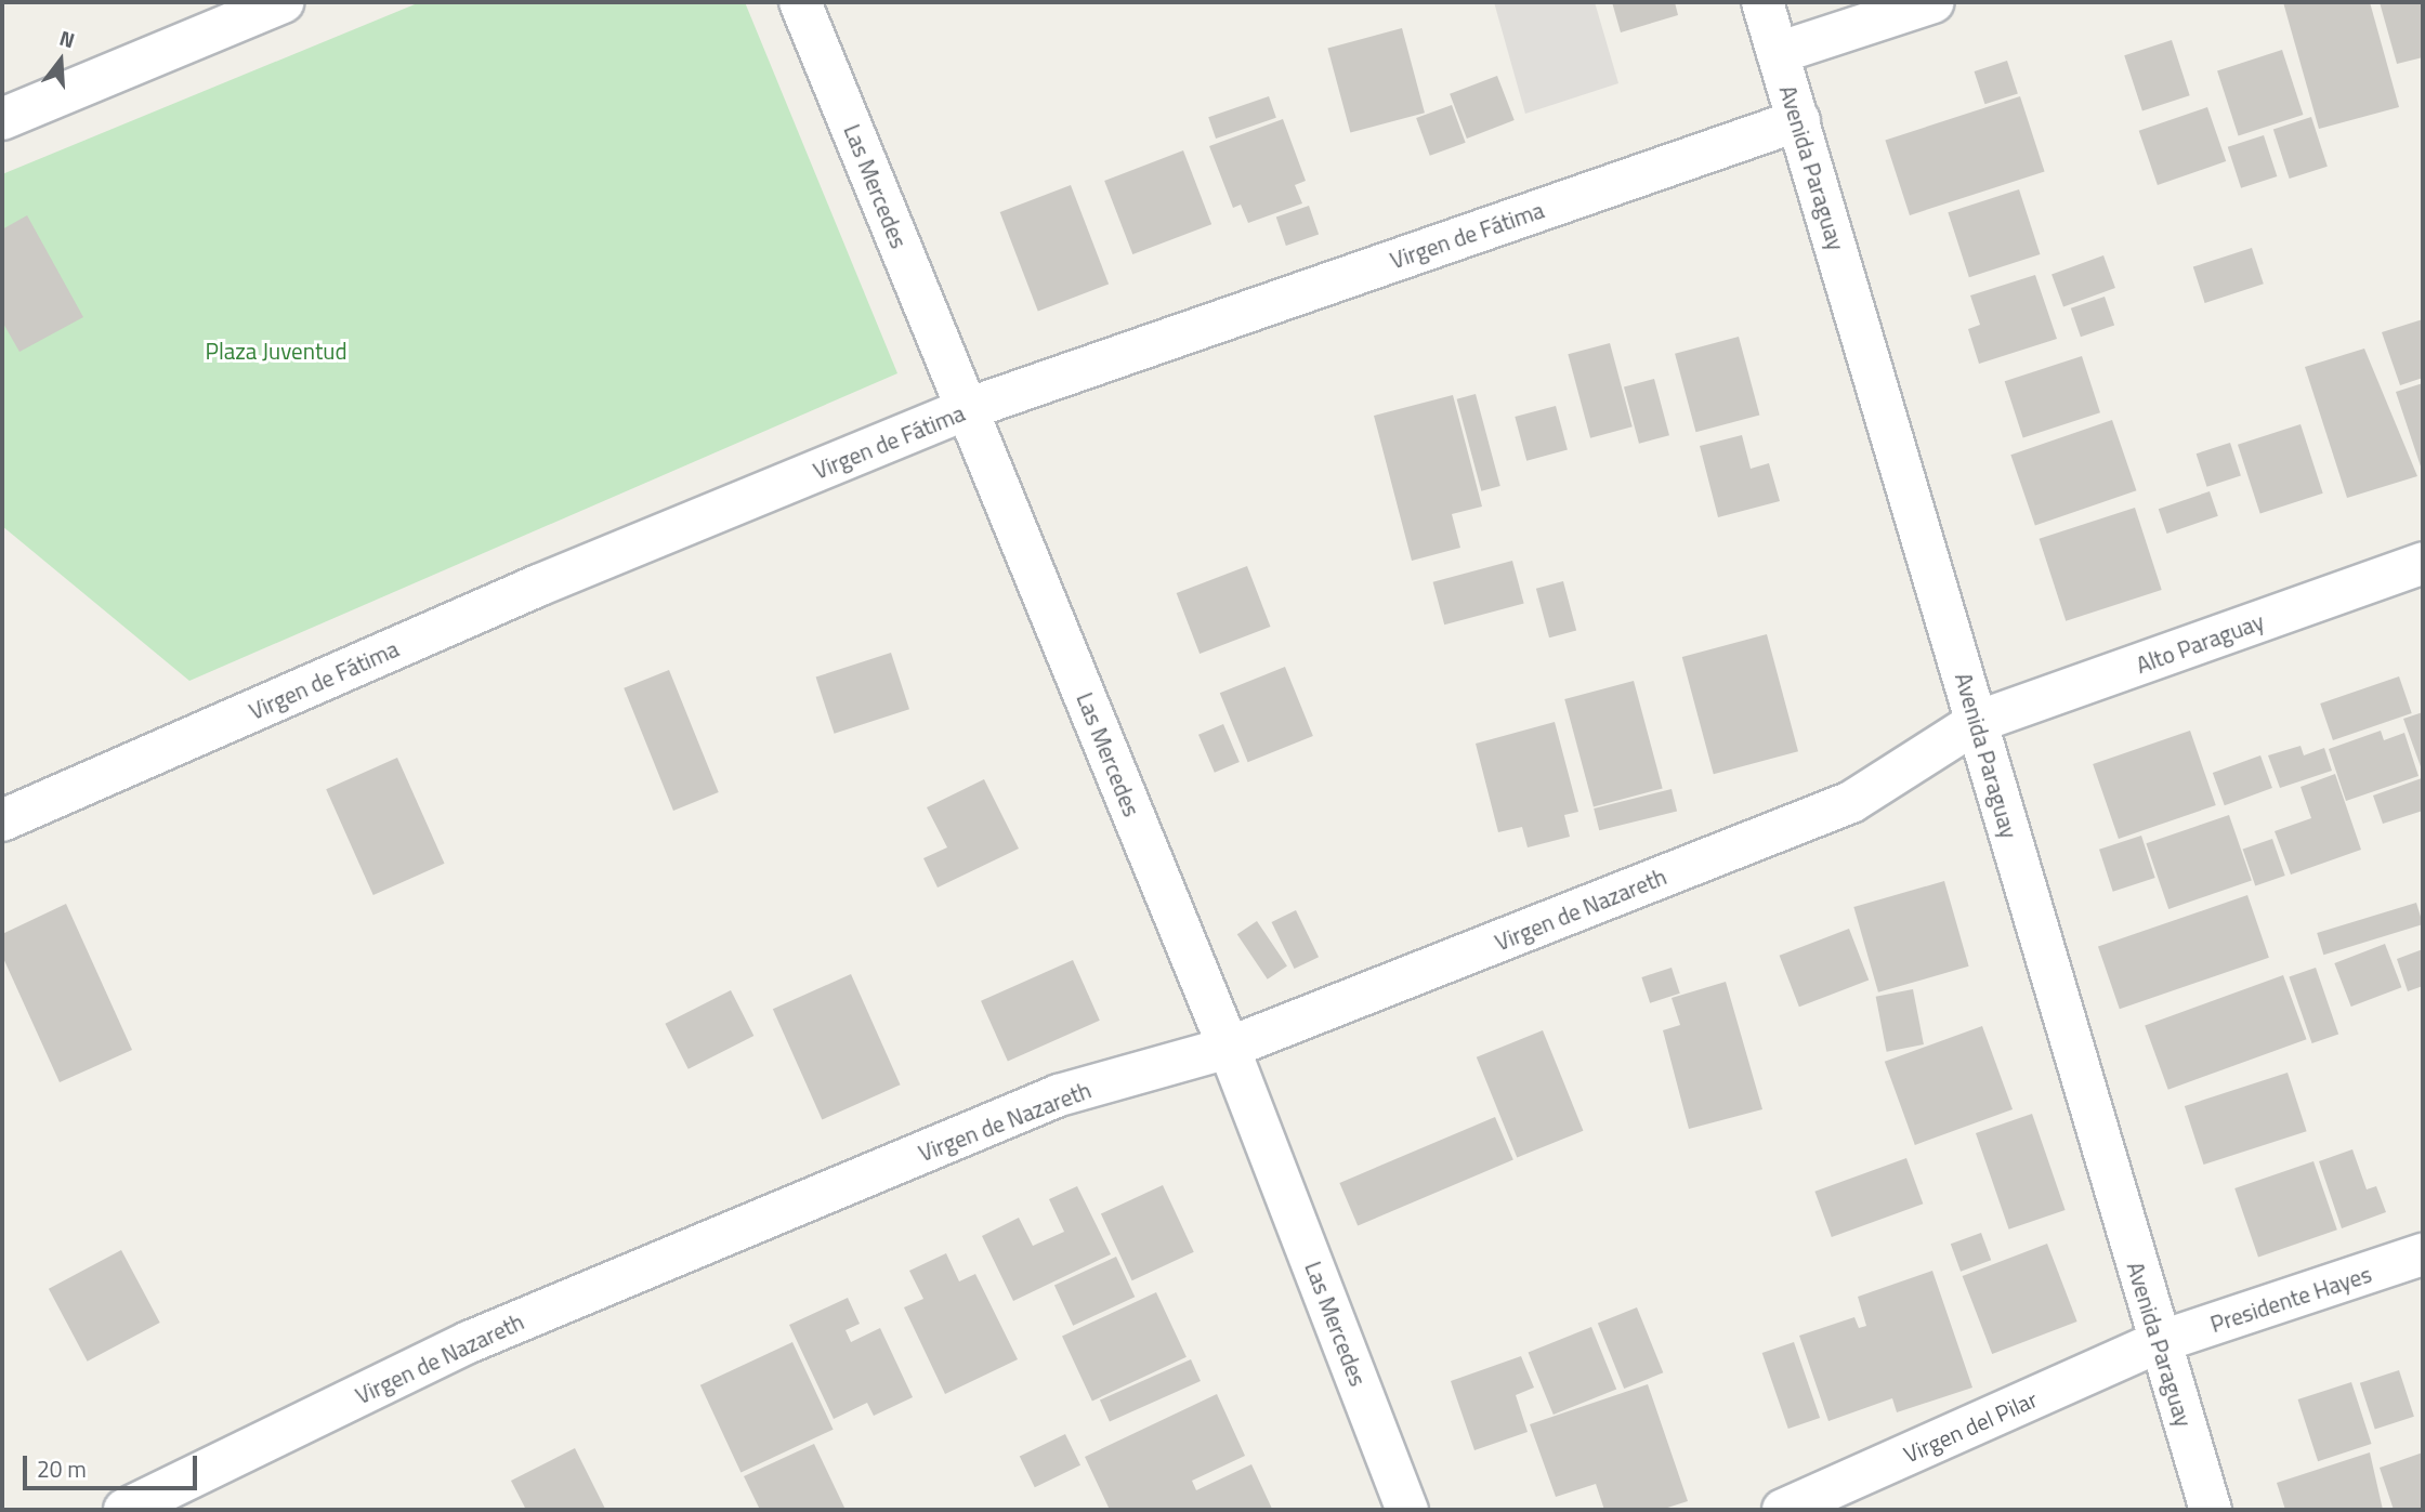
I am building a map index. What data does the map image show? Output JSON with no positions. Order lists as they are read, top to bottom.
{
  "streets": {
    "street": [
      "Avenida Paraguay",
      "Las Mercedes",
      "Virgen de Fátima",
      "Alto Paraguay",
      "Virgen de Nazareth",
      "Presidente Hayes",
      "Virgen del Pilar"
    ]
  },
  "crossings": [
    ["Avenida Paraguay", "Virgen de Fátima"],
    ["Avenida Paraguay", "Alto Paraguay"],
    ["Avenida Paraguay", "Virgen de Nazareth"],
    ["Avenida Paraguay", "Presidente Hayes"],
    ["Avenida Paraguay", "Virgen del Pilar"],
    ["Las Mercedes", "Virgen de Fátima"],
    ["Las Mercedes", "Virgen de Nazareth"],
    ["Alto Paraguay", "Virgen de Nazareth"],
    ["Presidente Hayes", "Virgen del Pilar"]
  ],
  "parks": ["Plaza Juventud"],
  "scale_bar": "20 m",
  "north": "top"
}
